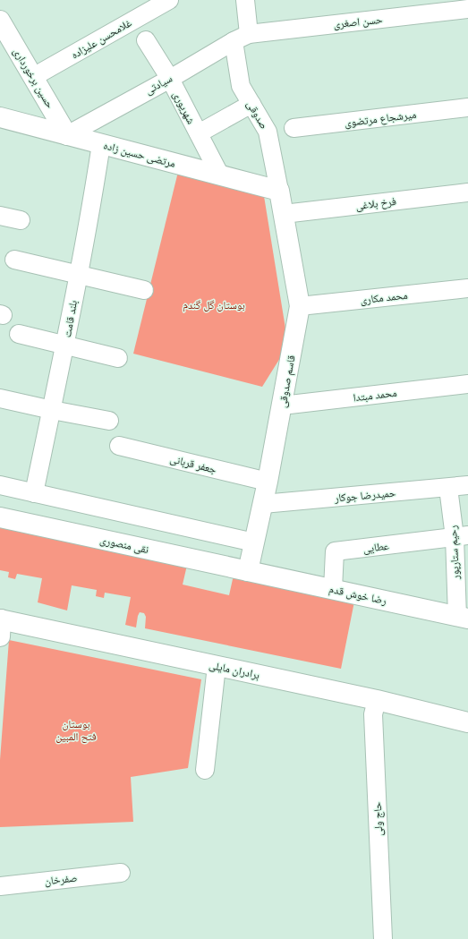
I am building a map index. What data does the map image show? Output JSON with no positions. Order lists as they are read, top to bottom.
{
  "streets": {
    "street": [
      "حسن اصغری",
      "غلامحسن علیزاده",
      "حسین برخورداری",
      "سیادتی",
      "شهریوری",
      "صدوقی",
      "میرشجاع مرتضوی",
      "مرتضی حسین زاده",
      "فرخ بلاغی",
      "محمد مکاری",
      "بلند قامت",
      "قاسم صدوقی",
      "محمد مبتدا",
      "جعفر قربانی",
      "حمیدرضا جوکار",
      "نقی منصوری",
      "عطایی",
      "رحیم ستارپور",
      "رضا خوش قدم",
      "برادران مایلی",
      "حاج ولی",
      "صفرخان"
    ]
  },
  "crossings": [
    ["حسن اصغری", "سیادتی"],
    ["حسن اصغری", "صدوقی"],
    ["غلامحسن علیزاده", "حسین برخورداری"],
    ["حسین برخورداری", "سیادتی"],
    ["حسین برخورداری", "مرتضی حسین زاده"],
    ["سیادتی", "شهریوری"],
    ["سیادتی", "صدوقی"],
    ["سیادتی", "مرتضی حسین زاده"],
    ["شهریوری", "مرتضی حسین زاده"],
    ["صدوقی", "مرتضی حسین زاده"],
    ["صدوقی", "قاسم صدوقی"],
    ["مرتضی حسین زاده", "بلند قامت"],
    ["مرتضی حسین زاده", "قاسم صدوقی"],
    ["فرخ بلاغی", "قاسم صدوقی"],
    ["محمد مکاری", "قاسم صدوقی"],
    ["قاسم صدوقی", "محمد مبتدا"],
    ["قاسم صدوقی", "جعفر قربانی"],
    ["قاسم صدوقی", "حمیدرضا جوکار"],
    ["قاسم صدوقی", "نقی منصوری"],
    ["قاسم صدوقی", "رضا خوش قدم"],
    ["حمیدرضا جوکار", "رحیم ستارپور"],
    ["نقی منصوری", "رضا خوش قدم"],
    ["عطایی", "رحیم ستارپور"],
    ["عطایی", "رضا خوش قدم"],
    ["رحیم ستارپور", "رضا خوش قدم"],
    ["برادران مایلی", "حاج ولی"]
  ],
  "parks": ["بوستان گل گندم", "بوستان فتح المبین"]
}
